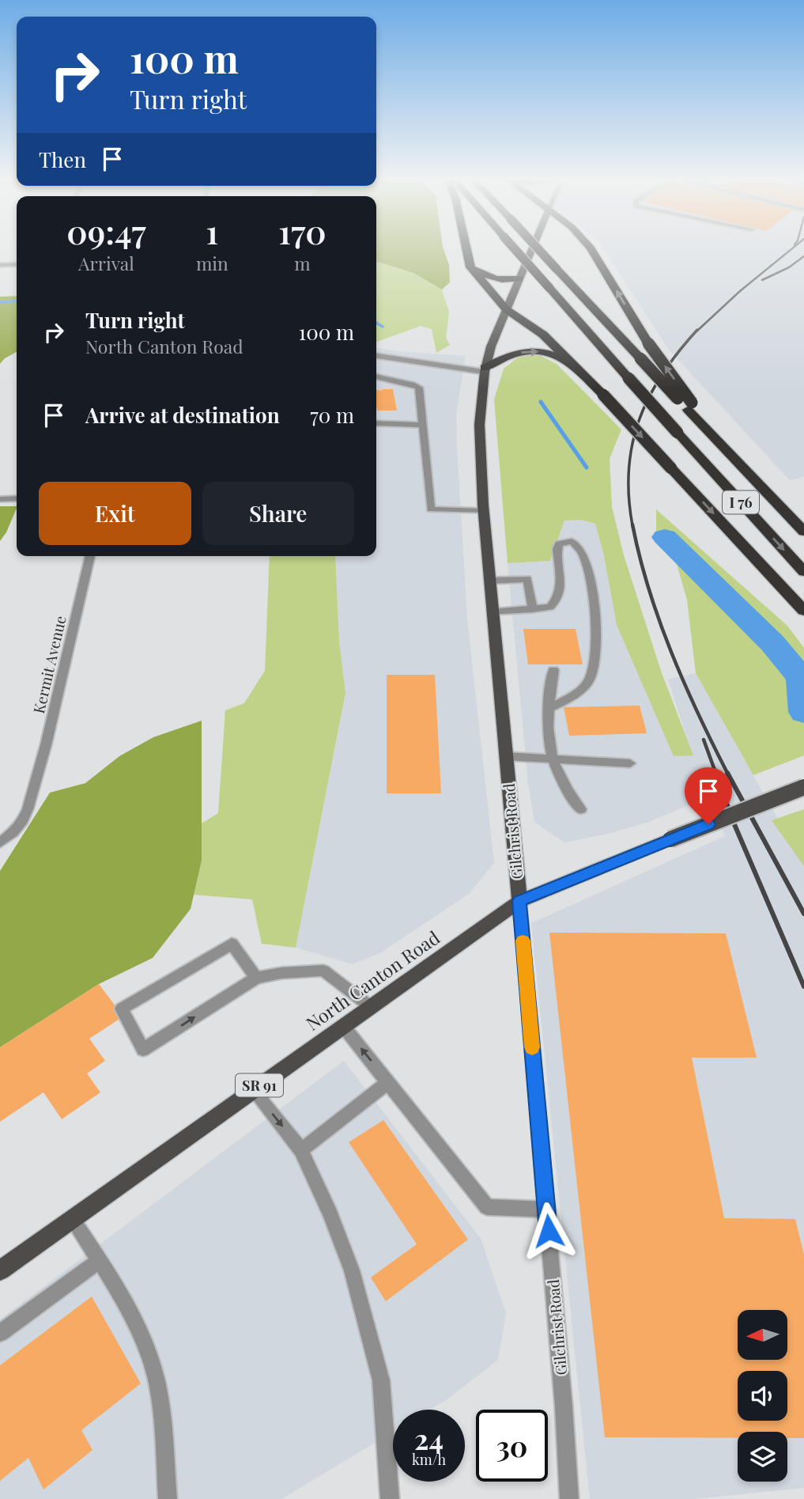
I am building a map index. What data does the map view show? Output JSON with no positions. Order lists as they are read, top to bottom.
{
  "streets": {
    "highway": ["I 76"],
    "main road": ["Gilchrist Road", "North Canton Road", "SR 91"],
    "street": ["Kermit Avenue"]
  },
  "crossings": [
    ["Gilchrist Road", "North Canton Road"]
  ],
  "north": "left",
  "page": {
    "turn": ["100 m", "Turn right"],
    "then": "Then",
    "eta": [
      "09:47",
      "Arrival",
      "1",
      "min",
      "170",
      "m"
    ],
    "list": [
      {
        "name": "Turn right",
        "note": "North Canton Road",
        "value": "100 m"
      },
      {
        "name": "Arrive at destination",
        "value": "70 m"
      }
    ],
    "buttons": ["Exit", "Share"],
    "speed": "24 km/h",
    "limit": "30"
  }
}
